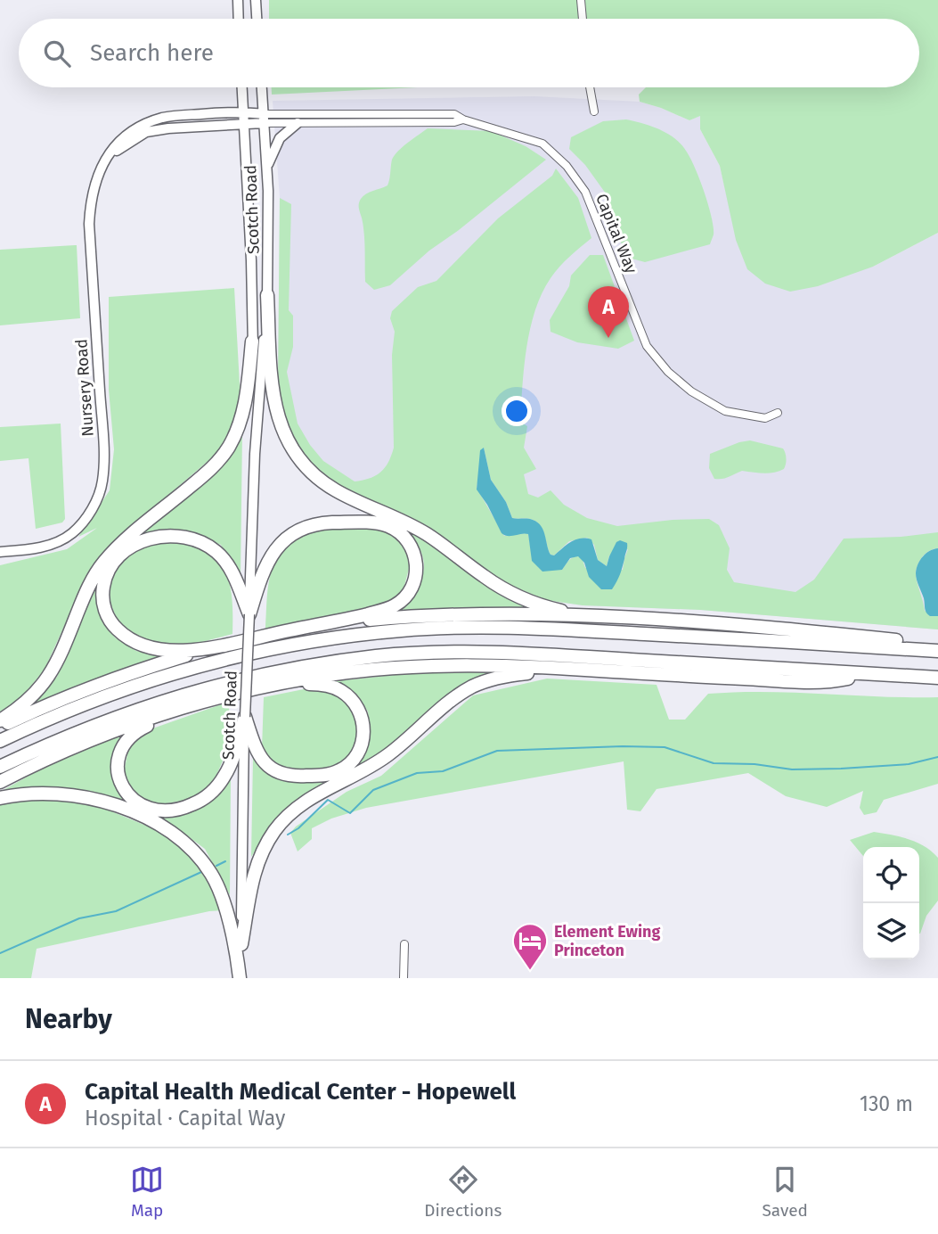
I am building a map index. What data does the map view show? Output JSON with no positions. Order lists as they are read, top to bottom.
{
  "streets": {
    "main road": ["Scotch Road", "Nursery Road"],
    "street": ["Capital Way"]
  },
  "crossings": [
    ["Scotch Road", "Capital Way"],
    ["Scotch Road", "Nursery Road"],
    ["Capital Way", "Nursery Road"]
  ],
  "places": {
    "hotel": ["Element Ewing Princeton"]
  },
  "page": {
    "search": "Search here",
    "pins": "A",
    "heading": "Nearby",
    "list": [
      {
        "mark": "A",
        "name": "Capital Health Medical Center - Hopewell",
        "note": "Hospital · Capital Way",
        "value": "130 m"
      }
    ],
    "nav": ["Map", "Directions", "Saved"]
  }
}
